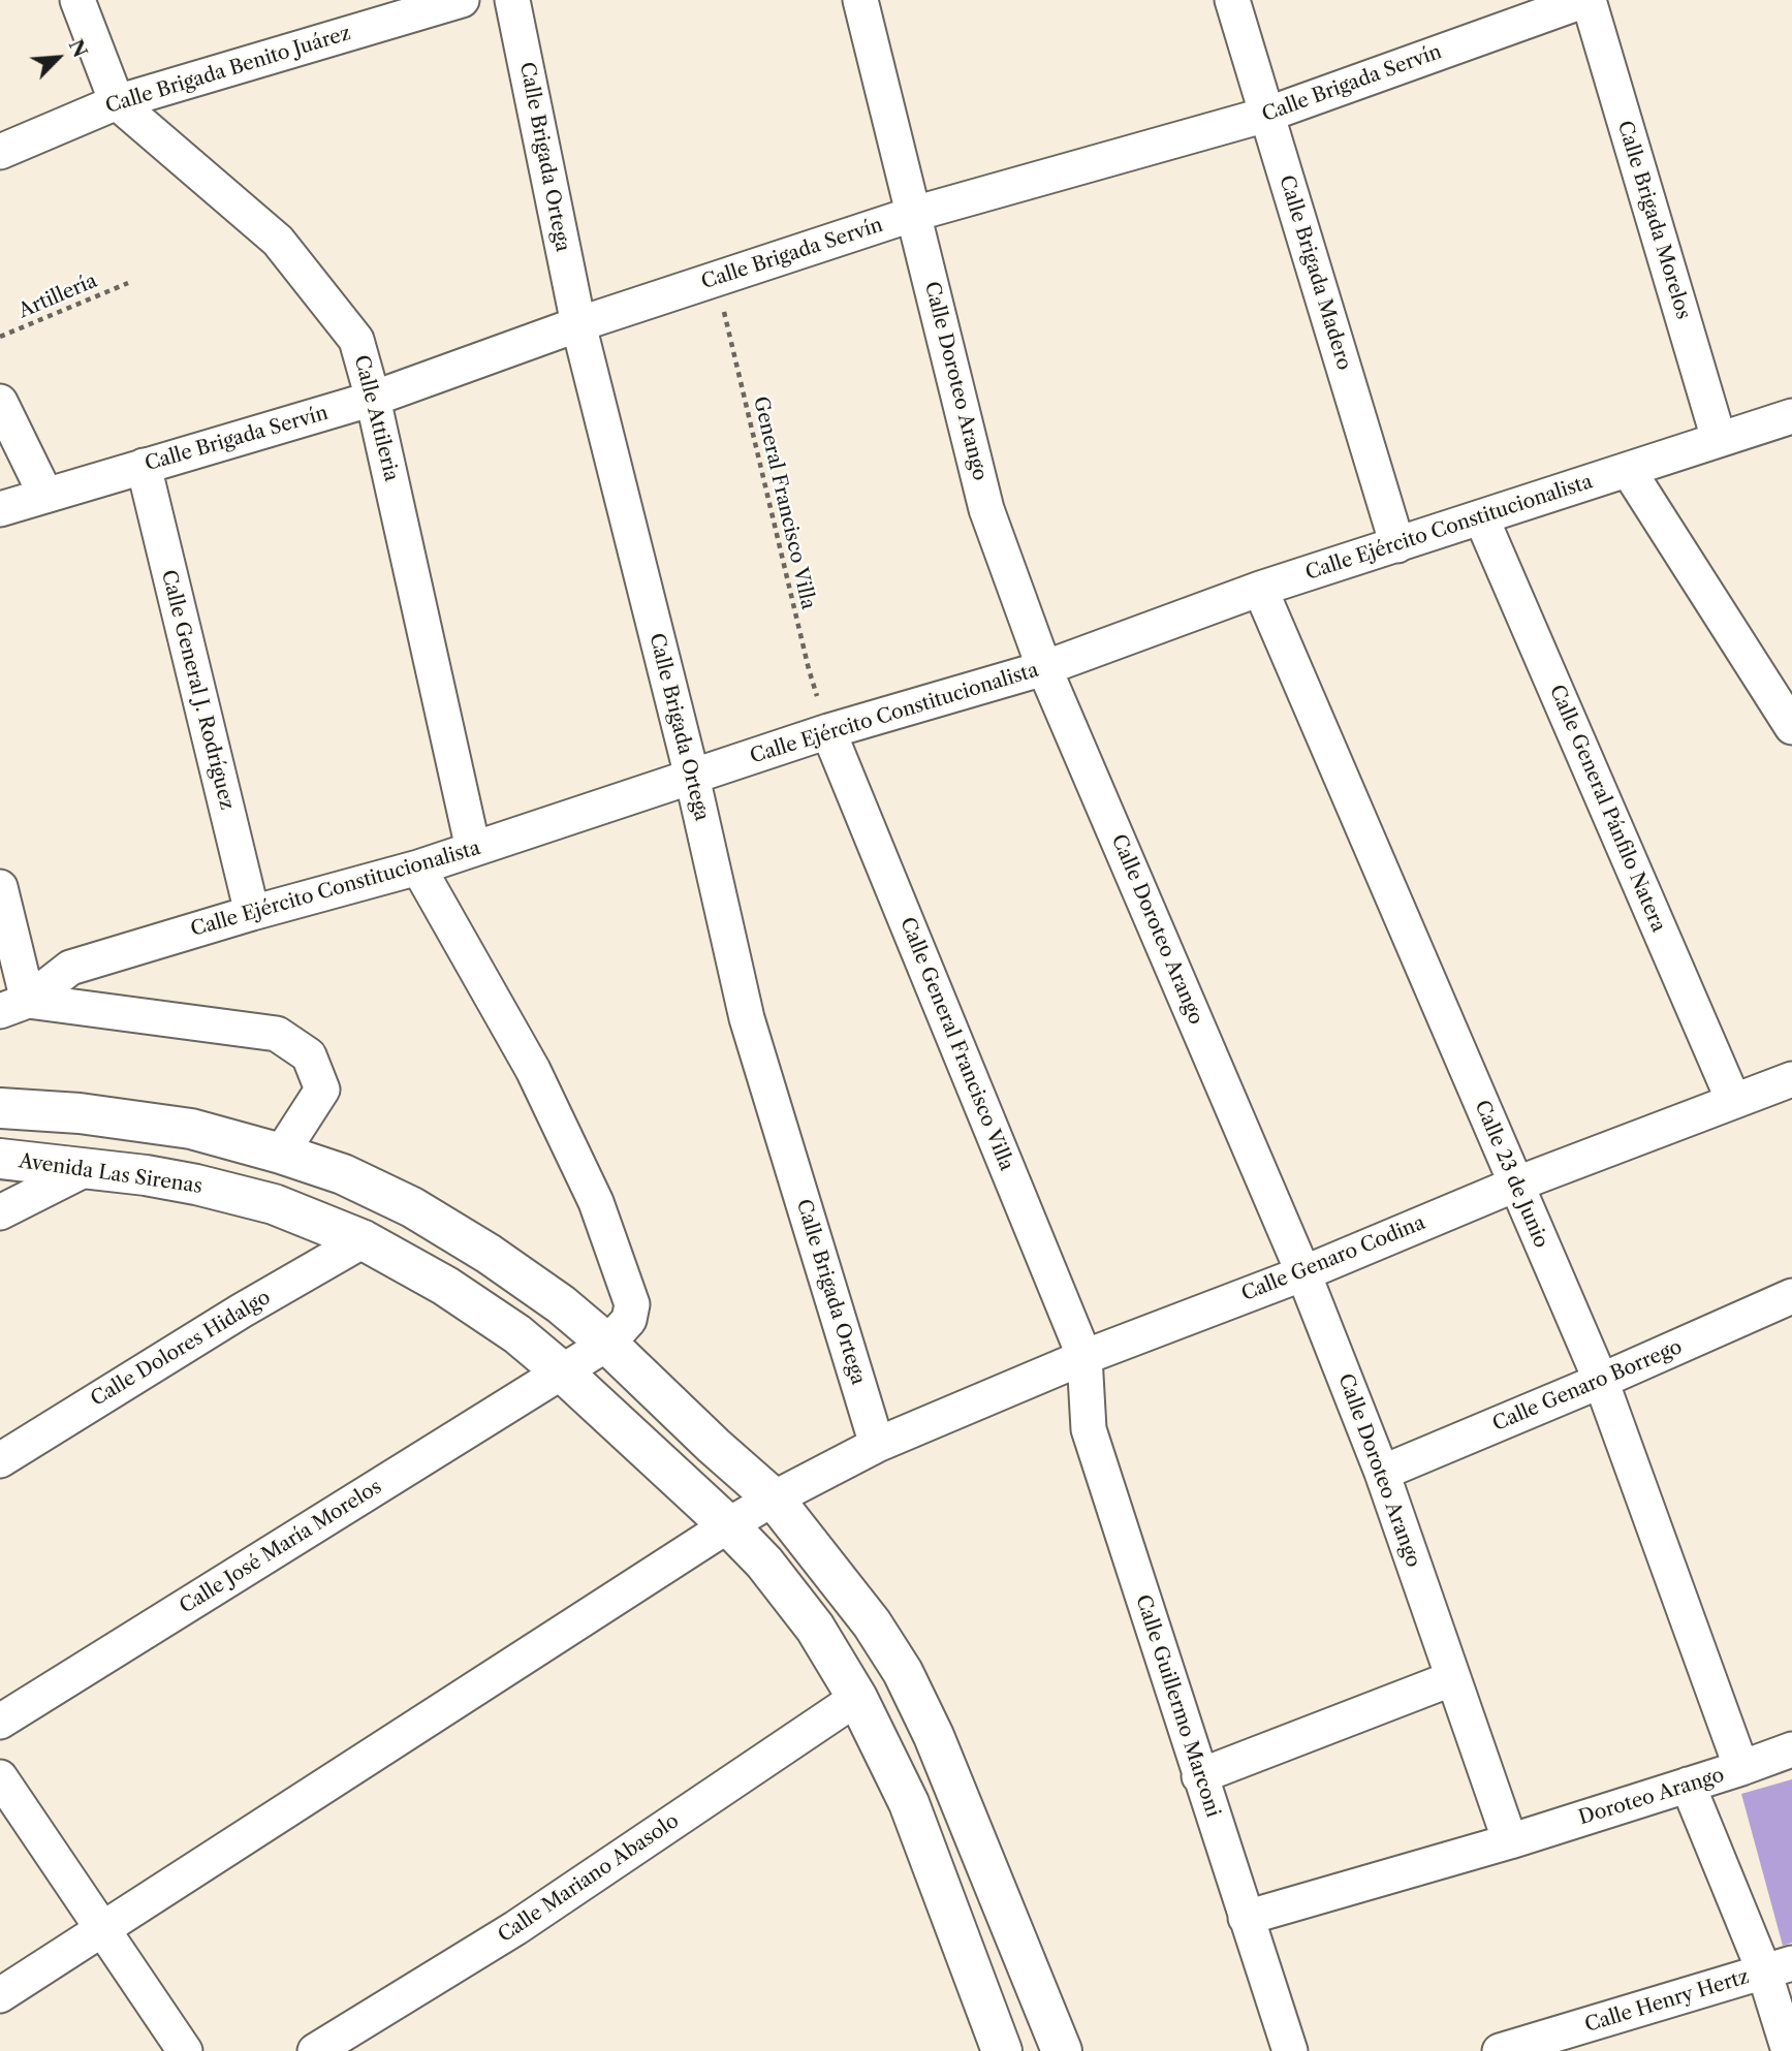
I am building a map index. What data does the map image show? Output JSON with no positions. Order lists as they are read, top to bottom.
{
  "streets": {
    "main road": ["Avenida Las Sirenas"],
    "street": [
      "Calle Brigada Benito Juárez",
      "Calle Brigada Servín",
      "Calle Brigada Ortega",
      "Calle Brigada Morelos",
      "Calle Brigada Madero",
      "Calle Doroteo Arango",
      "Calle Attileria",
      "Calle Ejército Constitucionalista",
      "Calle General J. Rodríguez",
      "Calle General Pánfilo Natera",
      "Calle General Francisco Villa",
      "Calle 23 de Junio",
      "Calle Genaro Codina",
      "Calle Dolores Hidalgo",
      "Calle Genaro Borrego",
      "Calle José María Morelos",
      "Calle Guillermo Marconi",
      "Doroteo Arango",
      "Calle Mariano Abasolo",
      "Calle Henry Hertz"
    ],
    "path": ["Artillería", "General Francisco Villa"]
  },
  "crossings": [
    ["Calle Brigada Benito Juárez", "Calle Attileria"],
    ["Calle Brigada Servín", "Calle Brigada Ortega"],
    ["Calle Brigada Servín", "Calle Brigada Morelos"],
    ["Calle Brigada Servín", "Calle Brigada Madero"],
    ["Calle Brigada Servín", "Calle Doroteo Arango"],
    ["Calle Brigada Servín", "Calle Attileria"],
    ["Calle Brigada Servín", "General Francisco Villa"],
    ["Calle Brigada Servín", "Calle General J. Rodríguez"],
    ["Calle Brigada Ortega", "Calle Ejército Constitucionalista"],
    ["Calle Brigada Ortega", "Calle Genaro Codina"],
    ["Calle Brigada Morelos", "Calle Ejército Constitucionalista"],
    ["Calle Brigada Madero", "Calle Ejército Constitucionalista"],
    ["Calle Doroteo Arango", "Calle Ejército Constitucionalista"],
    ["Calle Doroteo Arango", "Calle Genaro Codina"],
    ["Calle Doroteo Arango", "Calle Genaro Borrego"],
    ["Calle Doroteo Arango", "Doroteo Arango"],
    ["Calle Attileria", "Calle Ejército Constitucionalista"],
    ["General Francisco Villa", "Calle Ejército Constitucionalista"],
    ["General Francisco Villa", "Calle General Francisco Villa"],
    ["Calle Ejército Constitucionalista", "Calle General J. Rodríguez"],
    ["Calle Ejército Constitucionalista", "Calle General Pánfilo Natera"],
    ["Calle Ejército Constitucionalista", "Calle General Francisco Villa"],
    ["Calle Ejército Constitucionalista", "Calle 23 de Junio"],
    ["Calle Ejército Constitucionalista", "Calle José María Morelos"],
    ["Calle General Pánfilo Natera", "Calle Genaro Codina"],
    ["Calle General Francisco Villa", "Calle Genaro Codina"],
    ["Calle General Francisco Villa", "Calle Guillermo Marconi"],
    ["Avenida Las Sirenas", "Calle Genaro Codina"],
    ["Avenida Las Sirenas", "Calle Dolores Hidalgo"],
    ["Avenida Las Sirenas", "Calle José María Morelos"],
    ["Avenida Las Sirenas", "Calle Mariano Abasolo"],
    ["Calle 23 de Junio", "Calle Genaro Codina"],
    ["Calle 23 de Junio", "Calle Genaro Borrego"],
    ["Calle 23 de Junio", "Doroteo Arango"],
    ["Calle Genaro Codina", "Calle Guillermo Marconi"],
    ["Calle Guillermo Marconi", "Doroteo Arango"]
  ],
  "north": "top right"
}
